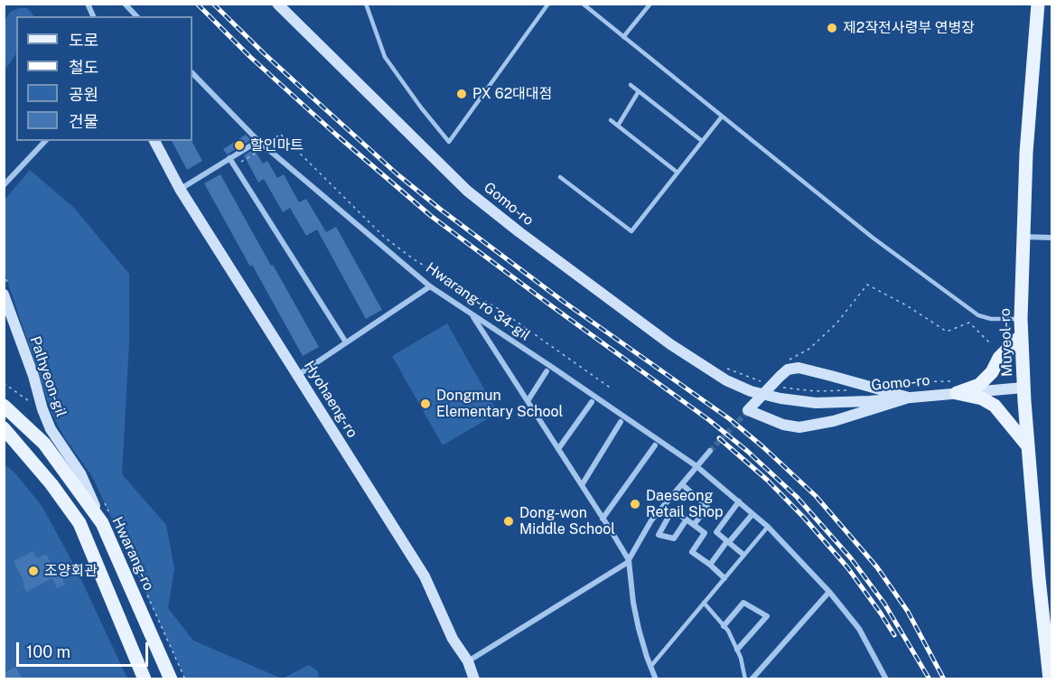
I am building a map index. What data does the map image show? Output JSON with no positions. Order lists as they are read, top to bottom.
{
  "streets": {
    "main road": [
      "Gomo-ro",
      "Muyeol-ro",
      "Palhyeon-gil",
      "Hyohaeng-ro",
      "Hwarang-ro"
    ],
    "street": ["Hwarang-ro 34-gil"]
  },
  "crossings": [
    ["Gomo-ro", "Muyeol-ro"],
    ["Palhyeon-gil", "Hwarang-ro"]
  ],
  "places": [
    "제2작전사령부 연병장",
    "PX 62대대점",
    "할인마트",
    "Dongmun Elementary School",
    "Daeseong Retail Shop",
    "Dong-won Middle School",
    "조양회관"
  ],
  "legend": [
    "도로",
    "철도",
    "공원",
    "건물"
  ],
  "scale_bar": "100 m"
}
